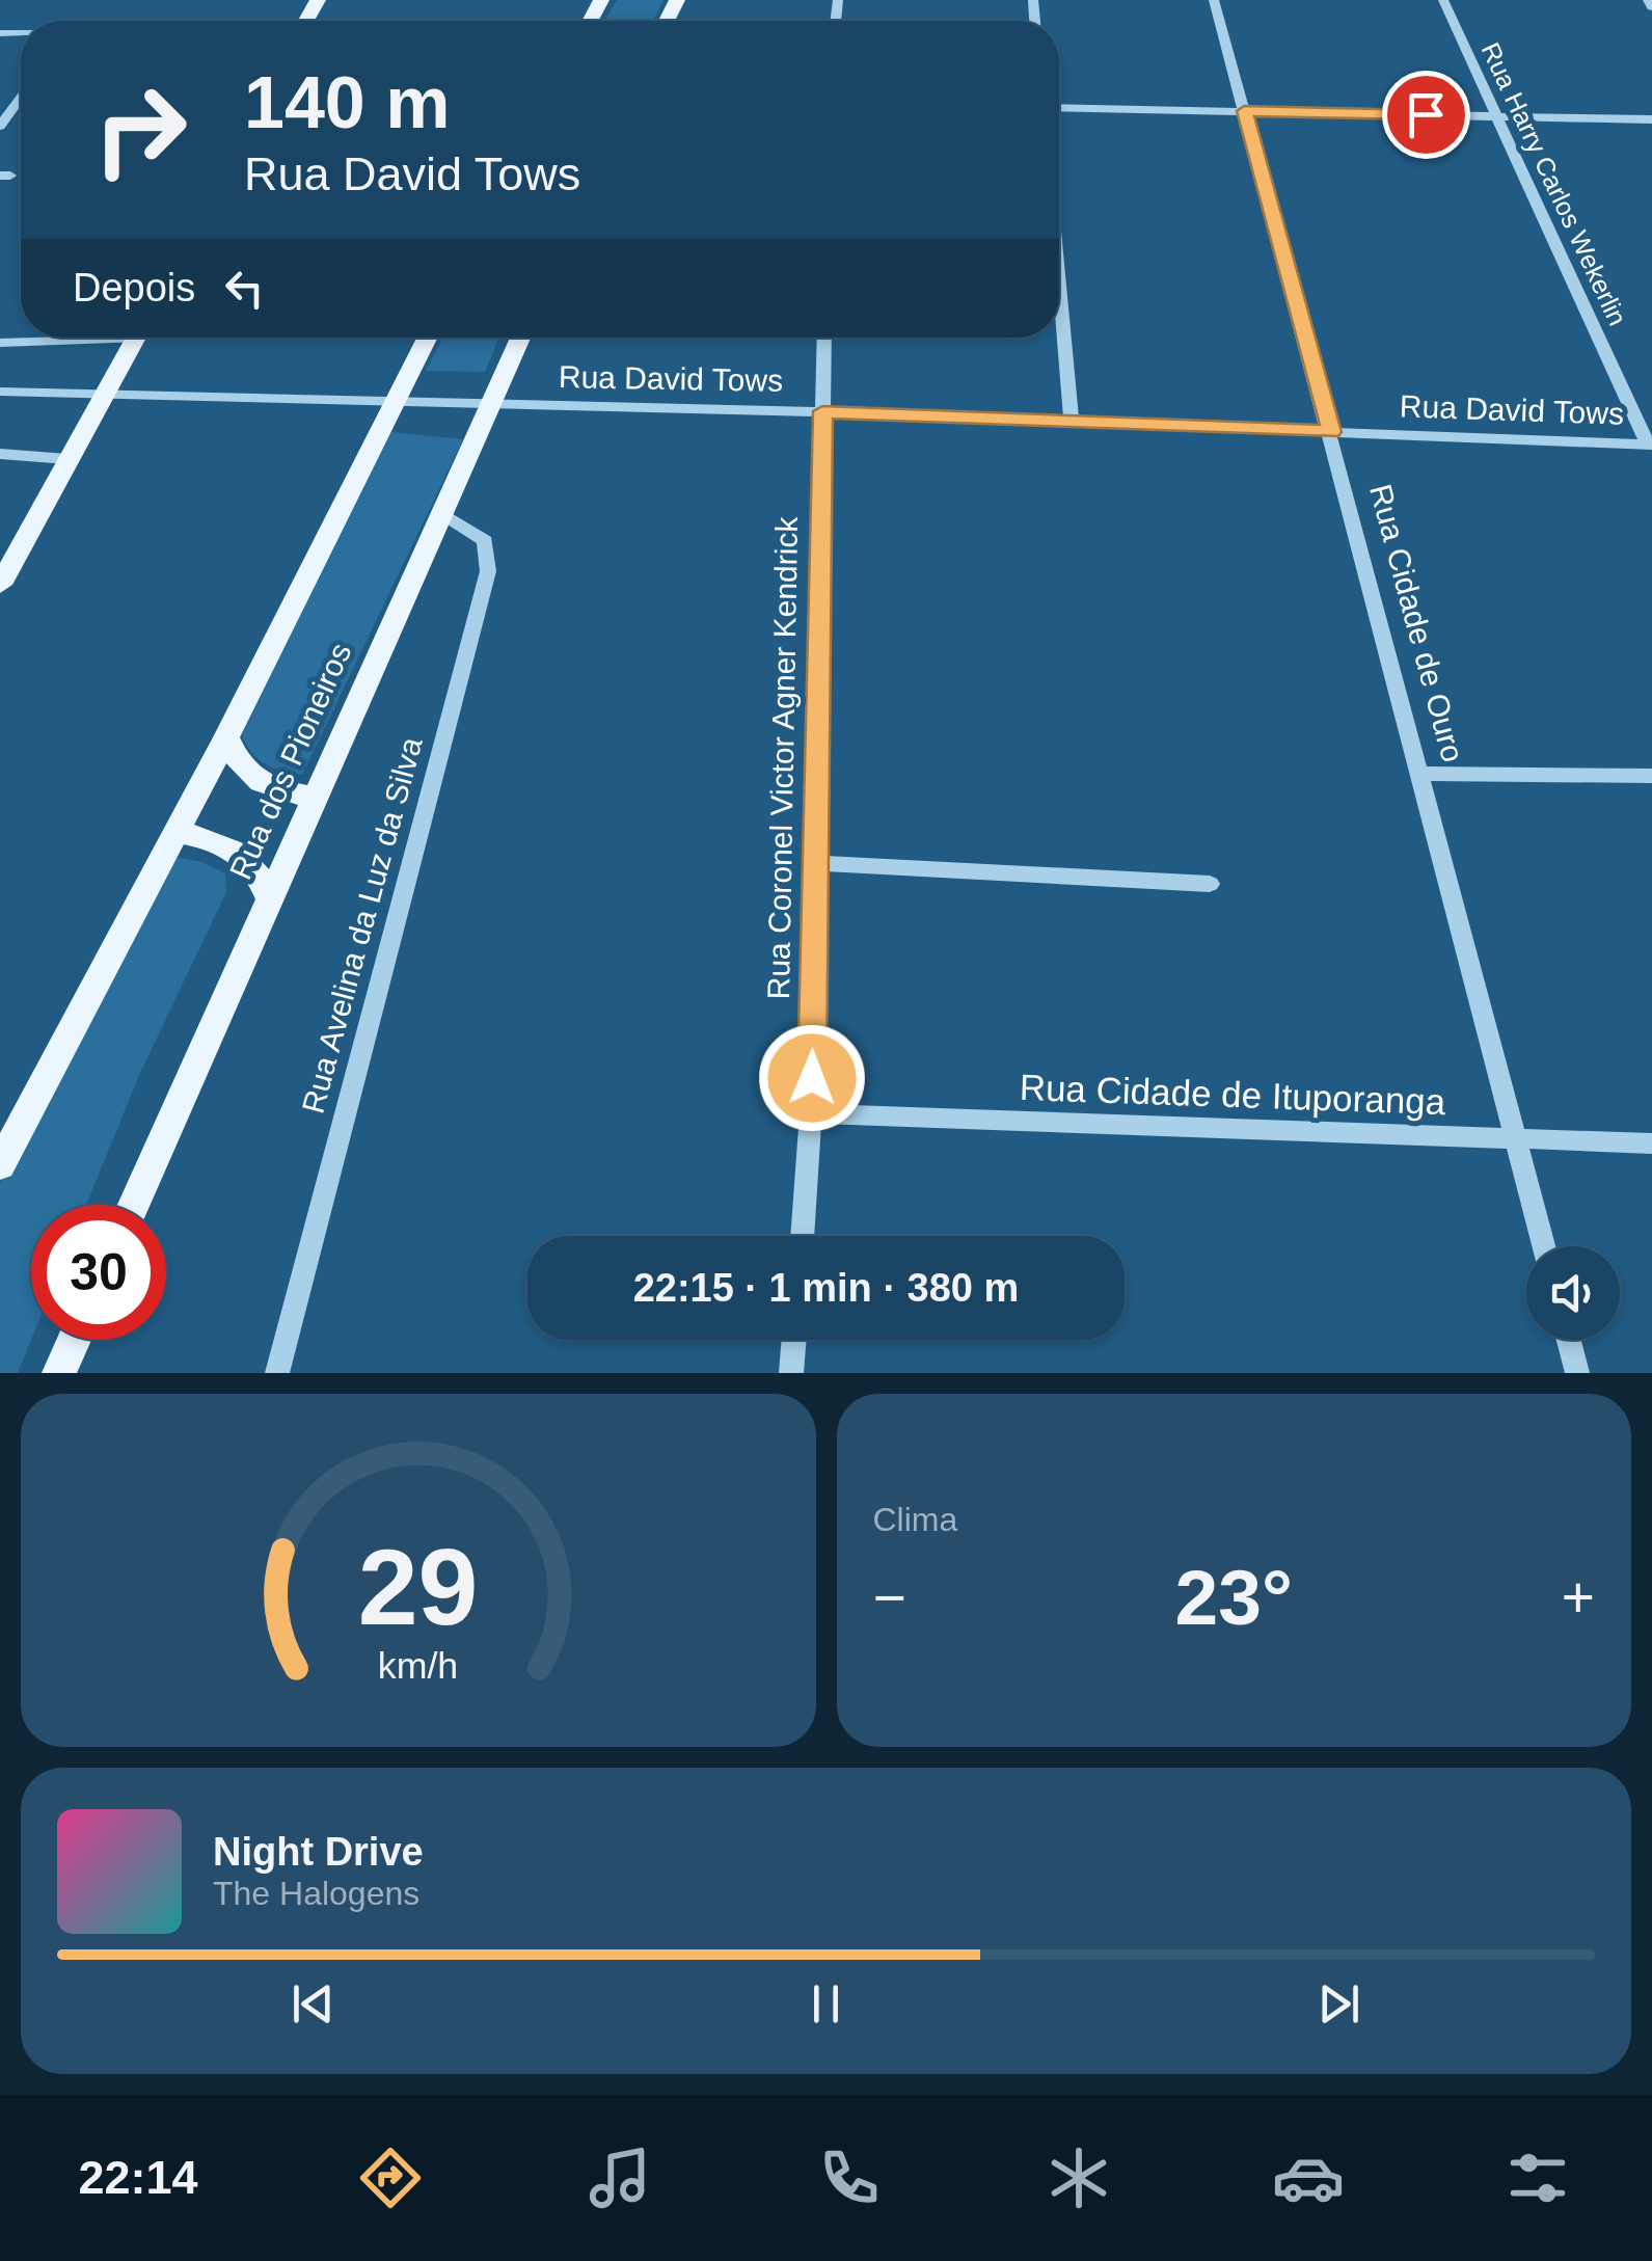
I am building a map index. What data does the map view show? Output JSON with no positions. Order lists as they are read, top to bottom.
{
  "streets": {
    "main road": ["Rua dos Pioneiros"],
    "street": [
      "Rua Harry Carlos Wekerlin",
      "Rua David Tows",
      "Rua Cidade de Ouro",
      "Rua Coronel Victor Agner Kendrick",
      "Rua Avelina da Luz da Silva",
      "Rua Cidade de Ituporanga"
    ]
  },
  "crossings": [
    ["Rua Harry Carlos Wekerlin", "Rua David Tows"],
    ["Rua David Tows", "Rua Cidade de Ouro"],
    ["Rua David Tows", "Rua Coronel Victor Agner Kendrick"],
    ["Rua David Tows", "Rua dos Pioneiros"],
    ["Rua Cidade de Ouro", "Rua Cidade de Ituporanga"],
    ["Rua Coronel Victor Agner Kendrick", "Rua Cidade de Ituporanga"],
    ["Rua dos Pioneiros", "Rua Avelina da Luz da Silva"]
  ],
  "page": {
    "turn": ["140 m", "Rua David Tows"],
    "then": "Depois",
    "limit": "30",
    "trip": "22:15 · 1 min · 380 m",
    "tile": "Clima",
    "heat": ["−", "23°", "+"],
    "song": ["Night Drive", "The Halogens"],
    "tabs": "22:14",
    "gauge": ["29", "km/h"]
  }
}
